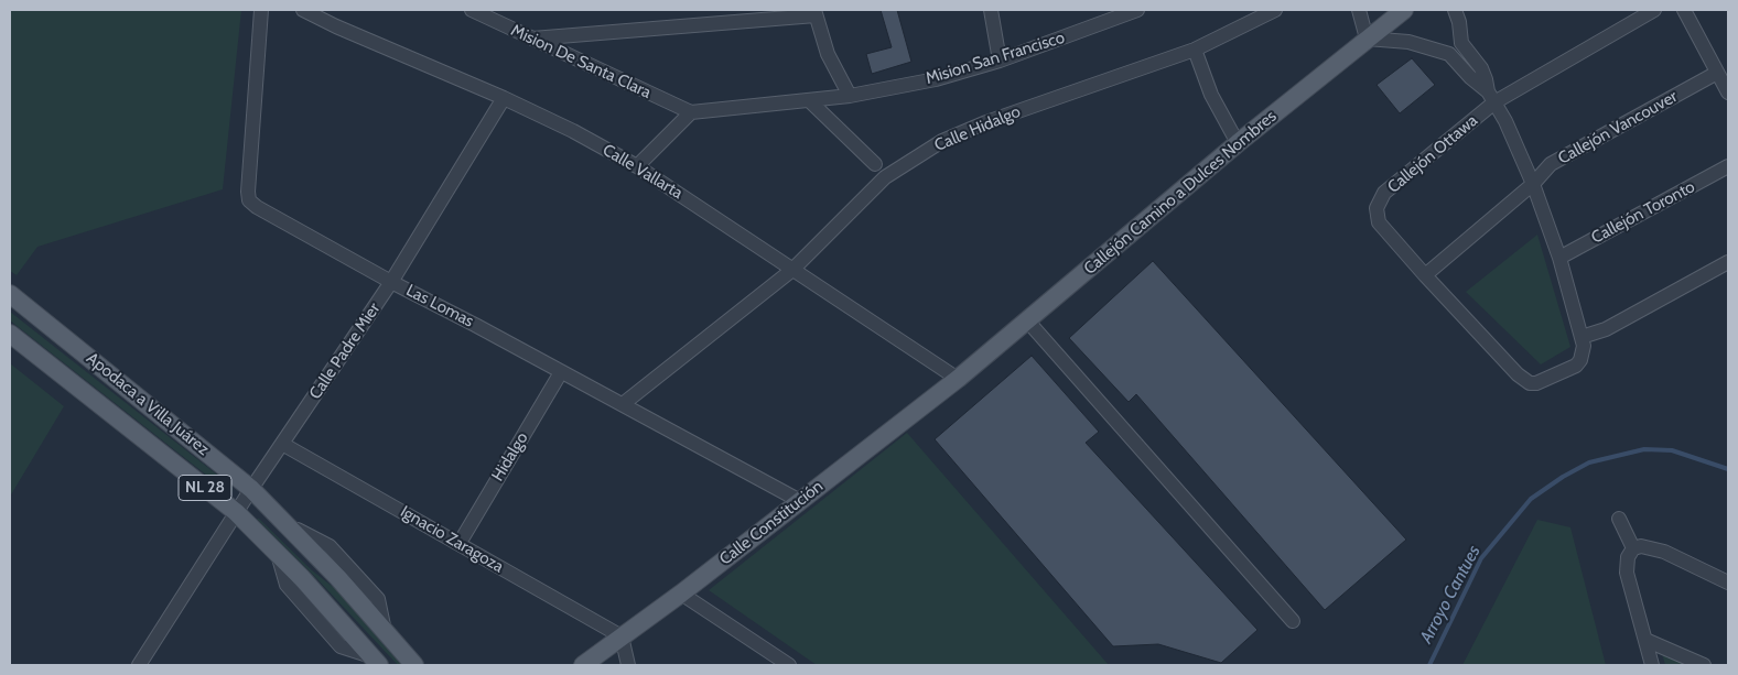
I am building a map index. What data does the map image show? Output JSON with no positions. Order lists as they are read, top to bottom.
{
  "streets": {
    "main road": [
      "Callejón Camino a Dulces Nombres",
      "Apodaca a Villa Juárez",
      "NL 28",
      "Calle Constitución"
    ],
    "street": [
      "Mision San Francisco",
      "Mision De Santa Clara",
      "Callejón Vancouver",
      "Calle Hidalgo",
      "Callejón Ottawa",
      "Calle Vallarta",
      "Callejón Toronto",
      "Las Lomas",
      "Calle Padre Mier",
      "Hidalgo",
      "Ignacio Zaragoza"
    ]
  },
  "crossings": [
    ["Mision San Francisco", "Mision De Santa Clara"],
    ["Callejón Vancouver", "Callejón Ottawa"],
    ["Calle Hidalgo", "Calle Vallarta"],
    ["Calle Hidalgo", "Las Lomas"],
    ["Calle Vallarta", "Callejón Camino a Dulces Nombres"],
    ["Calle Vallarta", "Calle Padre Mier"],
    ["Calle Vallarta", "Calle Constitución"],
    ["Callejón Camino a Dulces Nombres", "Calle Constitución"],
    ["Las Lomas", "Calle Padre Mier"],
    ["Las Lomas", "Hidalgo"],
    ["Las Lomas", "Calle Constitución"],
    ["Calle Padre Mier", "Apodaca a Villa Juárez"],
    ["Calle Padre Mier", "Ignacio Zaragoza"],
    ["Hidalgo", "Ignacio Zaragoza"],
    ["Calle Constitución", "Ignacio Zaragoza"]
  ],
  "water": ["Arroyo Cantues"]
}
